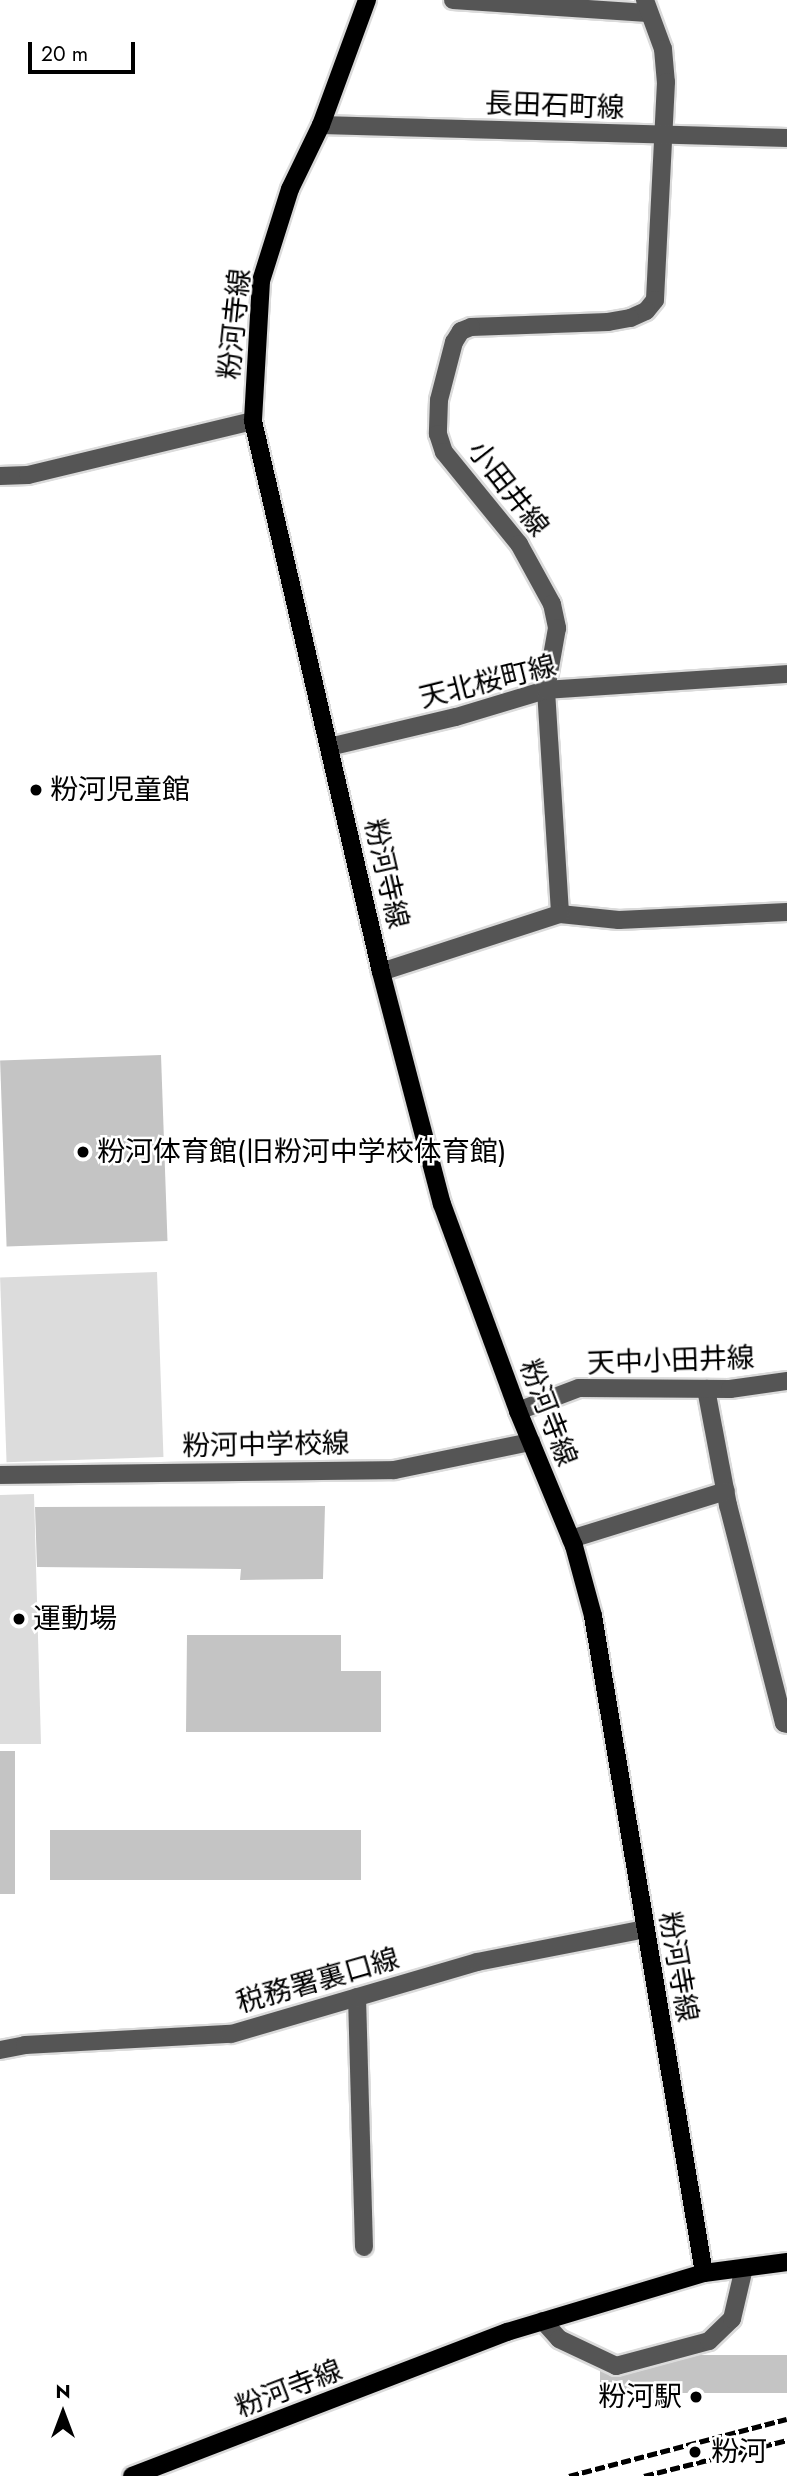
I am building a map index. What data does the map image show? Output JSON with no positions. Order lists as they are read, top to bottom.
{
  "streets": {
    "main road": ["粉河寺線"],
    "street": [
      "長田石町線",
      "小田井線",
      "天北桜町線",
      "天中小田井線",
      "粉河中学校線",
      "税務署裏口線"
    ]
  },
  "crossings": [
    ["長田石町線", "粉河寺線"],
    ["長田石町線", "小田井線"],
    ["粉河寺線", "天北桜町線"],
    ["粉河寺線", "天中小田井線"],
    ["粉河寺線", "粉河中学校線"],
    ["粉河寺線", "税務署裏口線"],
    ["小田井線", "天北桜町線"]
  ],
  "places": [
    "粉河児童館",
    "粉河体育館(旧粉河中学校体育館)",
    "運動場",
    "粉河駅",
    "粉河"
  ],
  "scale_bar": "20 m",
  "north": "top"
}
